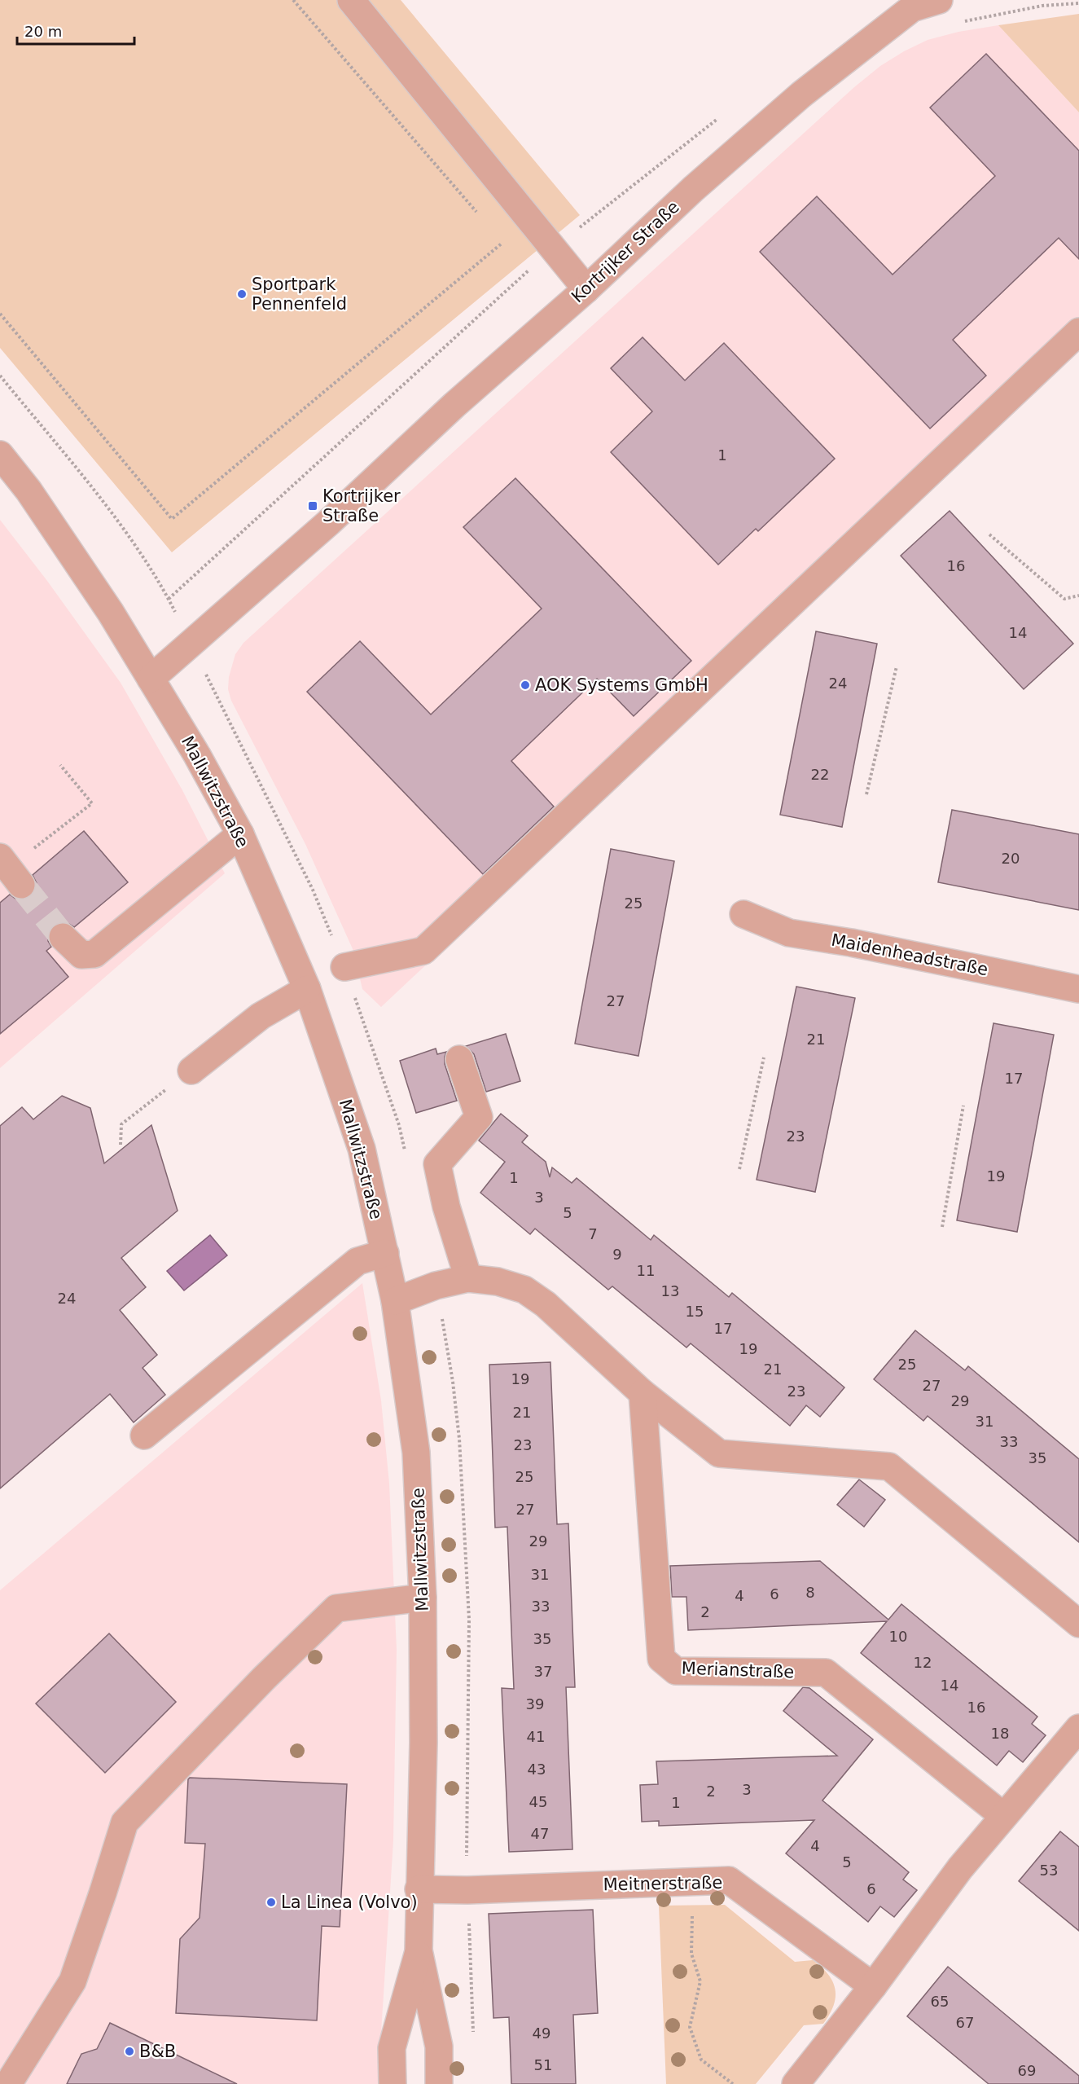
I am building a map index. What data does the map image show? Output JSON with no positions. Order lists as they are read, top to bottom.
{
  "streets": {
    "street": [
      "Kortrijker Straße",
      "Mallwitzstraße",
      "Maidenheadstraße",
      "Merianstraße",
      "Meitnerstraße"
    ]
  },
  "crossings": [
    ["Kortrijker Straße", "Mallwitzstraße"],
    ["Mallwitzstraße", "Meitnerstraße"]
  ],
  "places": {
    "other": [
      "Sportpark Pennenfeld",
      "AOK Systems GmbH",
      "La Linea (Volvo)",
      "B&B"
    ],
    "transit": ["Kortrijker Straße"]
  },
  "house_numbers": [
    "1",
    "16",
    "14",
    "24",
    "22",
    "20",
    "25",
    "27",
    "21",
    "17",
    "23",
    "19",
    "1",
    "3",
    "5",
    "7",
    "9",
    "11",
    "13",
    "24",
    "15",
    "17",
    "19",
    "25",
    "21",
    "19",
    "27",
    "23",
    "29",
    "21",
    "31",
    "33",
    "23",
    "35",
    "25",
    "27",
    "29",
    "31",
    "8",
    "6",
    "4",
    "33",
    "2",
    "10",
    "35",
    "12",
    "37",
    "14",
    "39",
    "16",
    "18",
    "41",
    "43",
    "3",
    "2",
    "45",
    "1",
    "47",
    "4",
    "5",
    "53",
    "6",
    "65",
    "67",
    "49",
    "51",
    "69"
  ],
  "scale_bar": "20 m"
}
